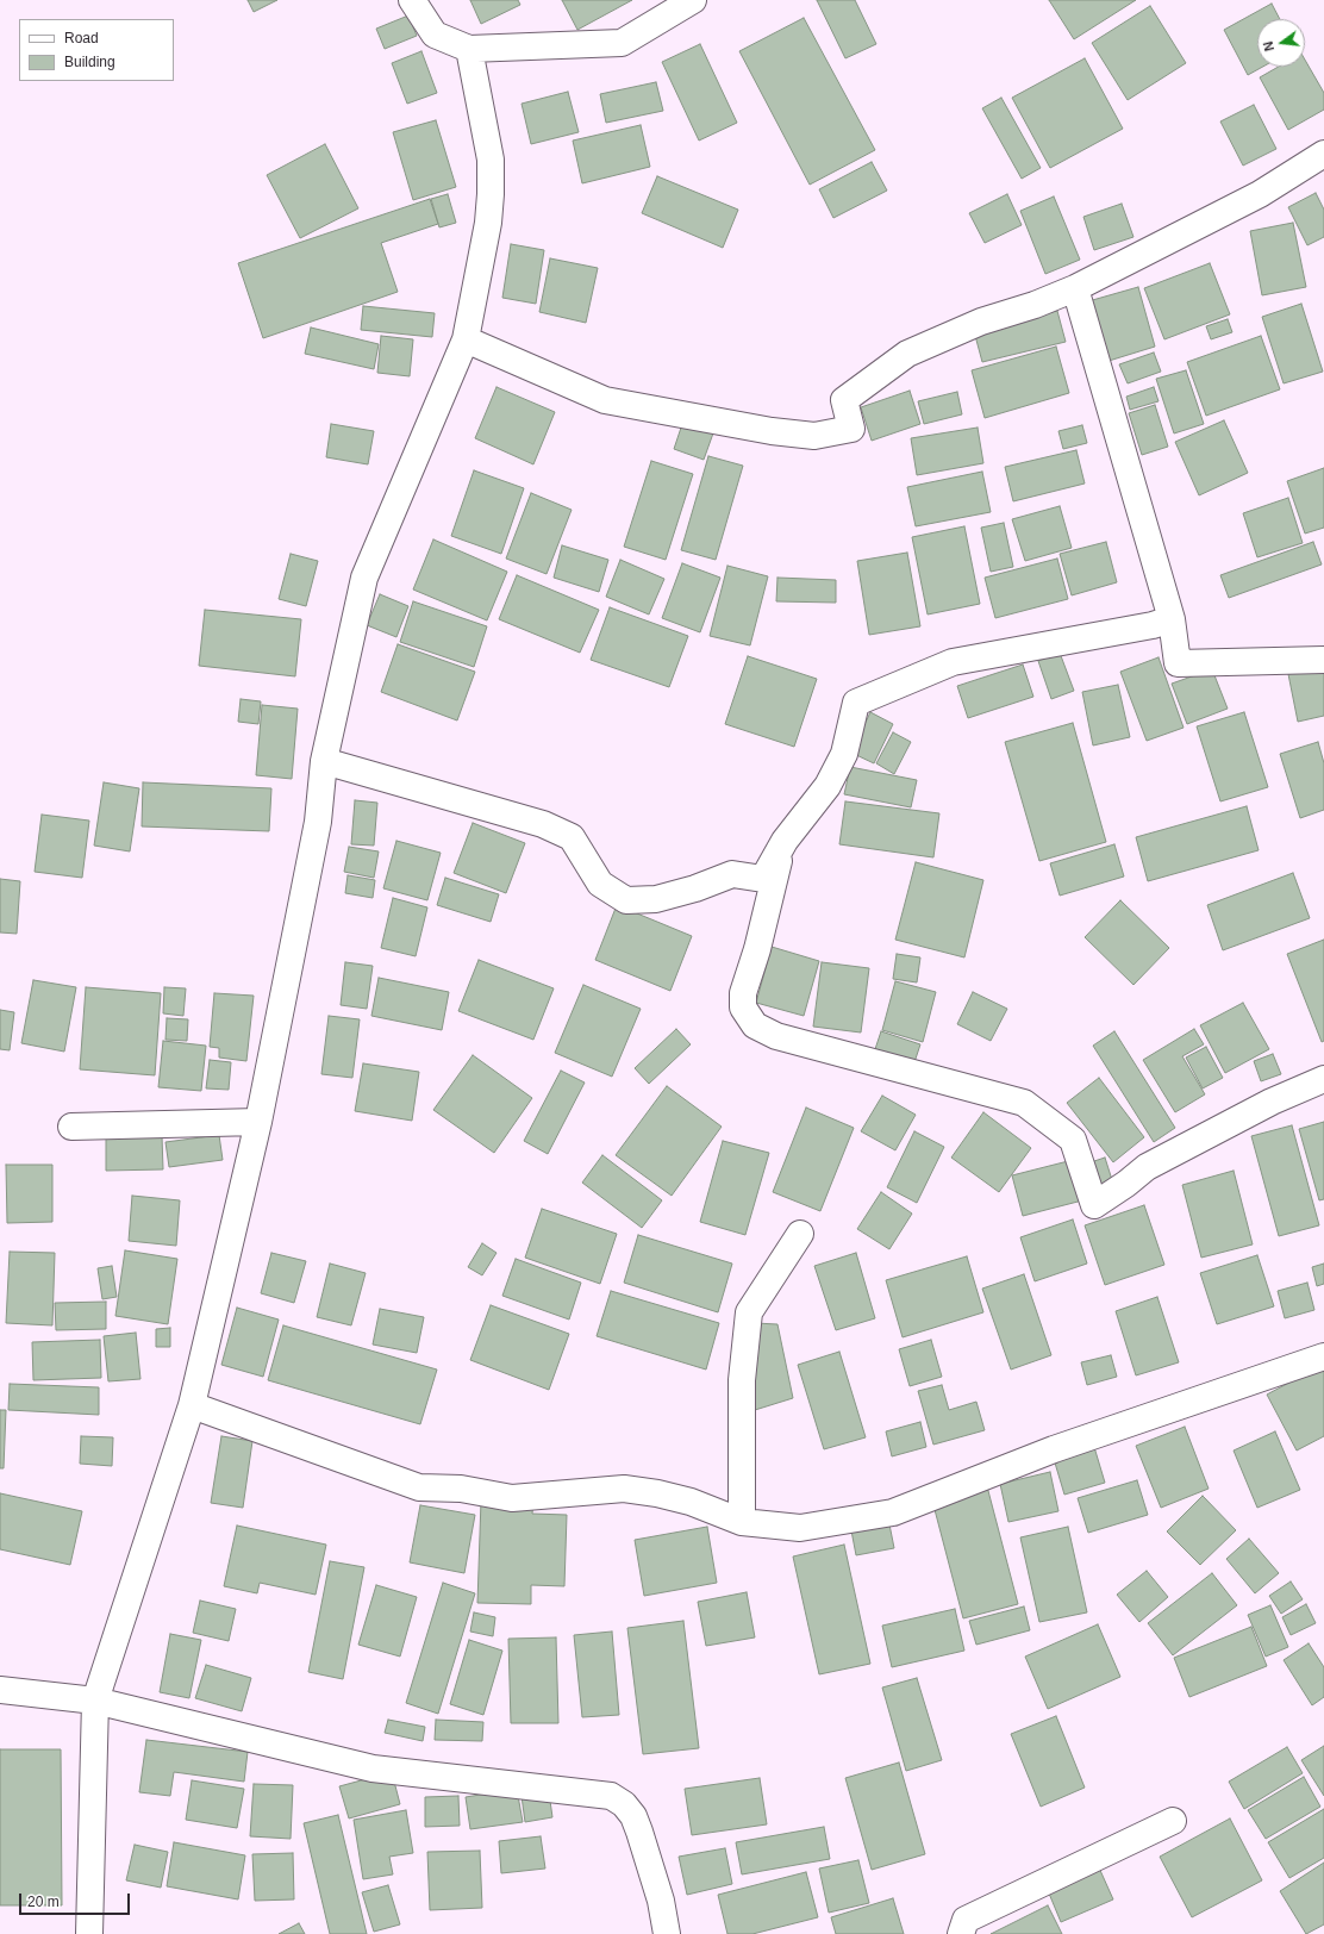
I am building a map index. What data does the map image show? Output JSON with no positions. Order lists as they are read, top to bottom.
{
  "legend": ["Road", "Building"],
  "scale_bar": "20 m",
  "north": "left"
}
